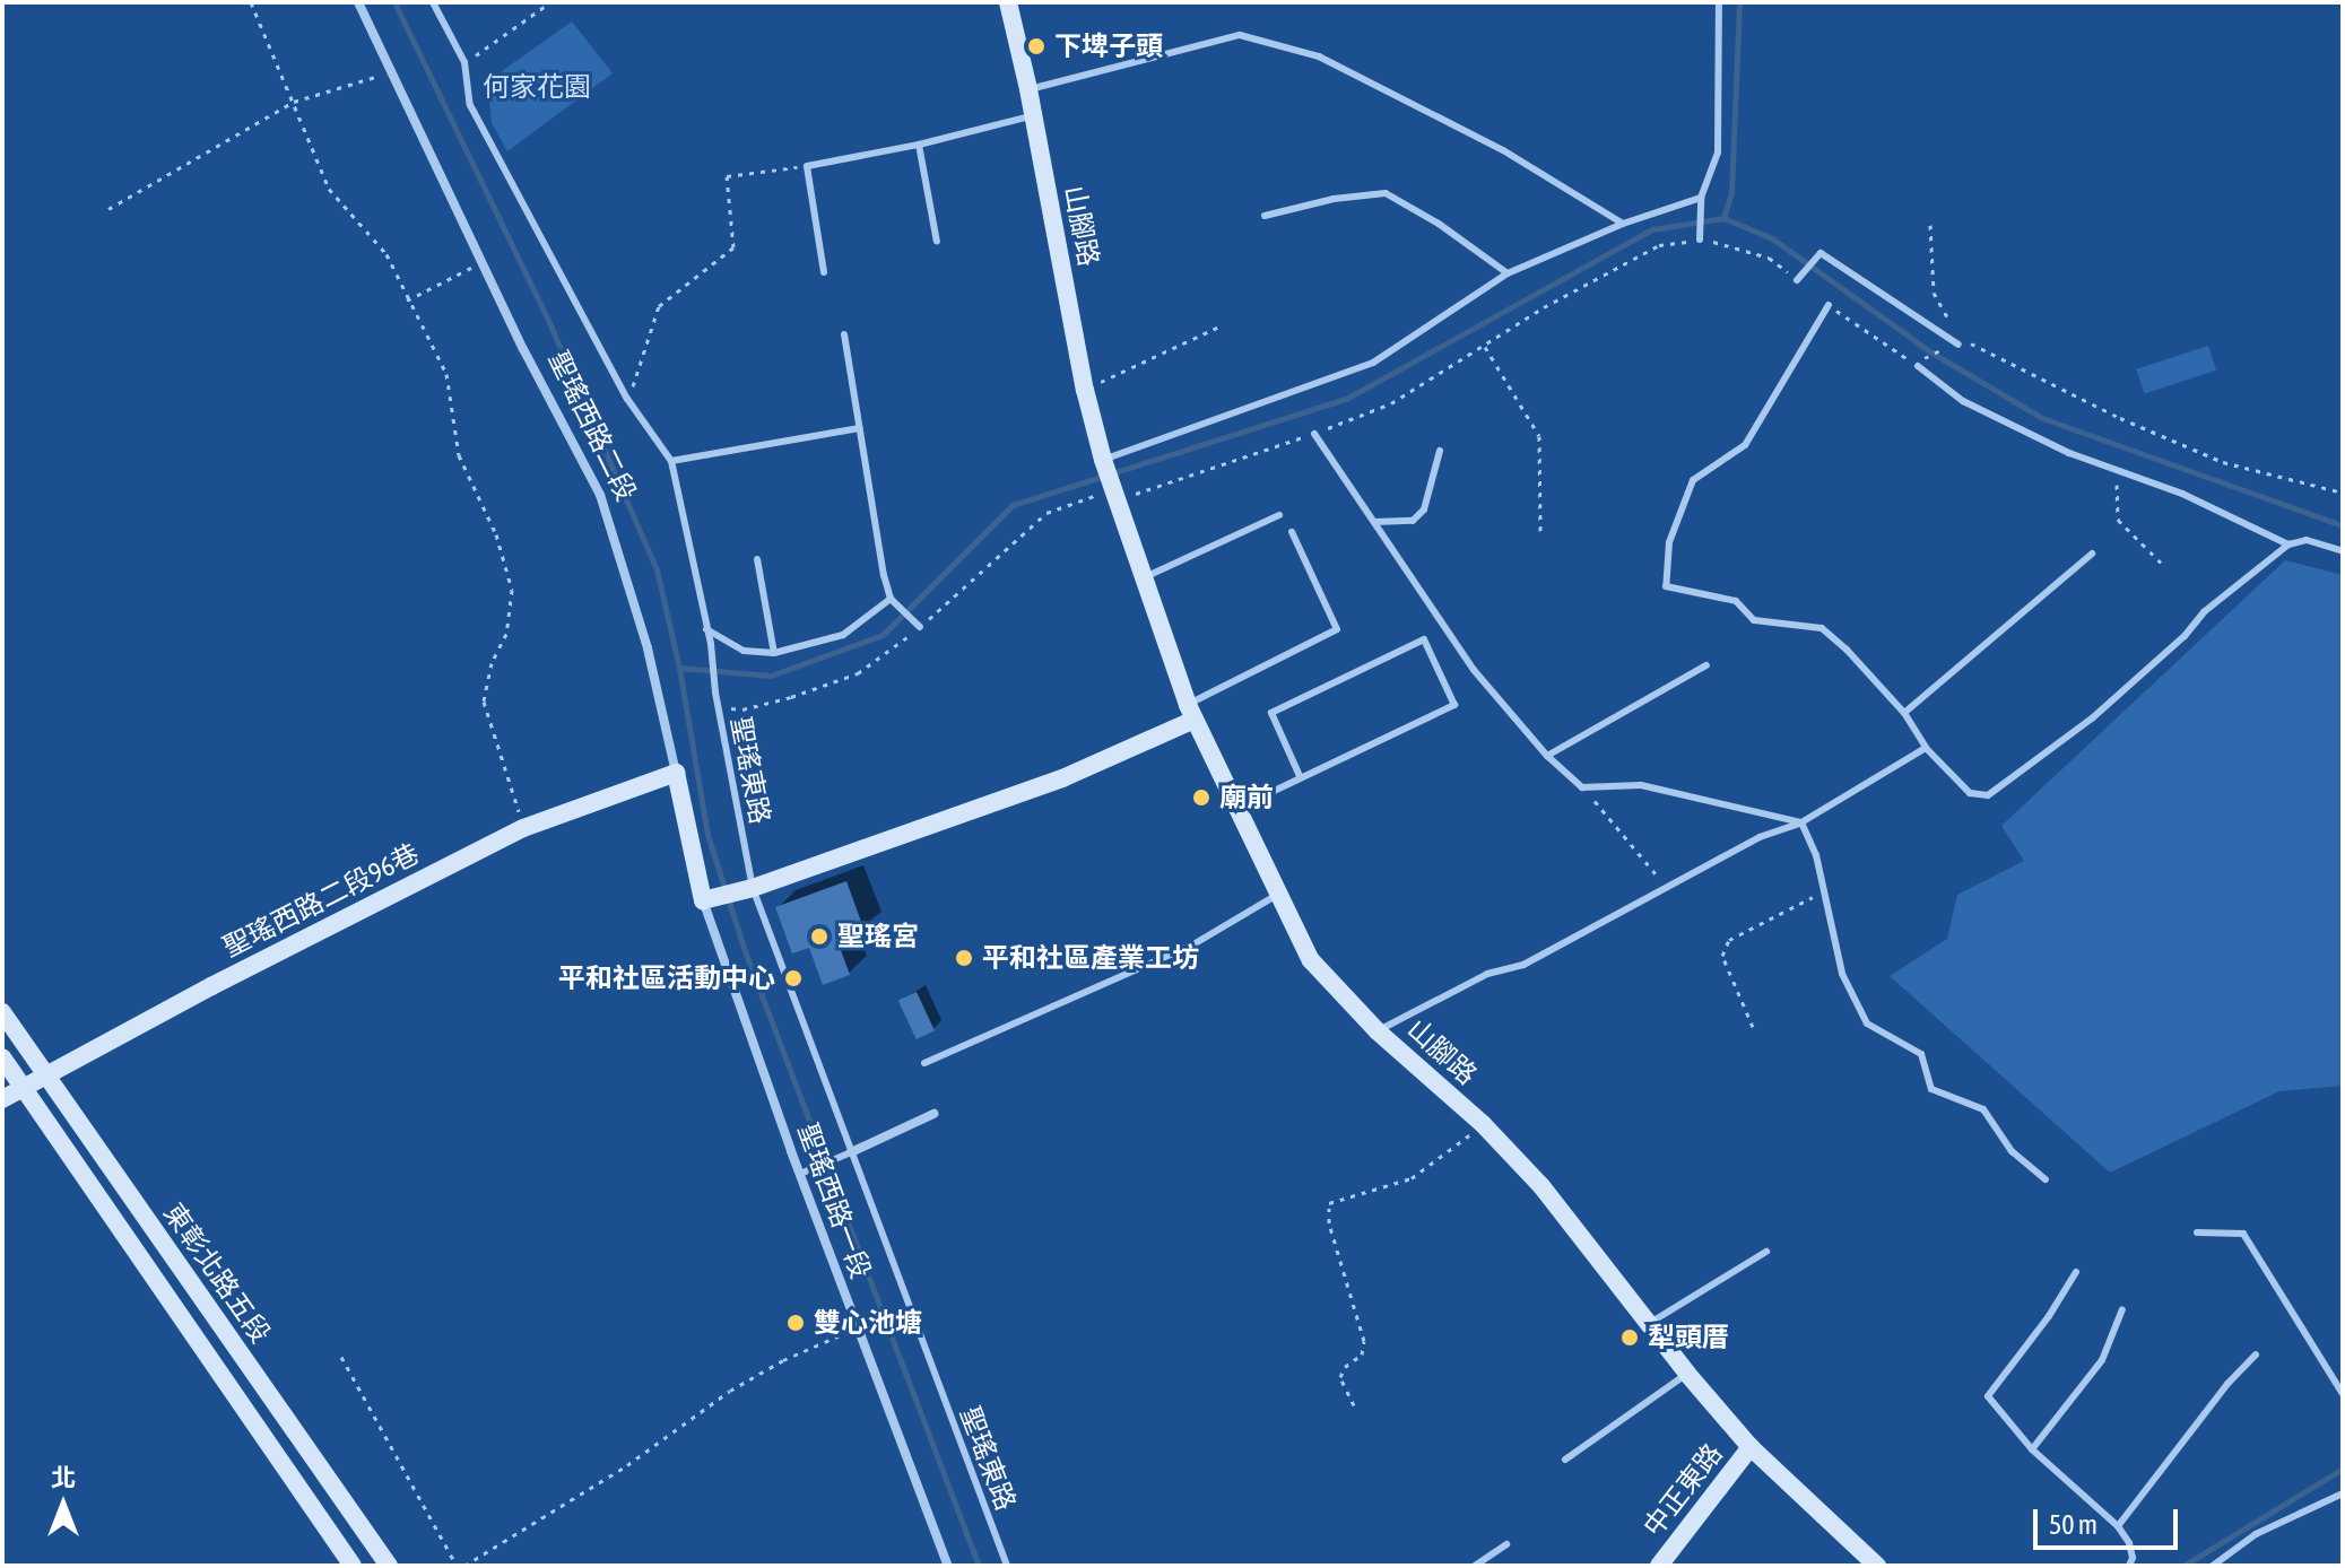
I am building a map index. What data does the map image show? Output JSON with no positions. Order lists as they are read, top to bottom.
{
  "streets": {
    "street": [
      "山腳路",
      "聖瑤西路二段",
      "聖瑤西路二段96巷",
      "聖瑤西路一段",
      "東彰北路五段",
      "中正東路"
    ],
    "lane": ["聖瑤東路"]
  },
  "crossings": [
    ["山腳路", "中正東路"],
    ["聖瑤西路二段", "聖瑤西路二段96巷"],
    ["聖瑤西路二段", "聖瑤西路一段"],
    ["聖瑤西路二段96巷", "東彰北路五段"]
  ],
  "parks": ["何家花園"],
  "places": [
    "下埤子頭",
    "廟前",
    "聖瑤宮",
    "平和社區產業工坊",
    "平和社區活動中心",
    "雙心池塘",
    "犁頭厝"
  ],
  "scale_bar": "50 m",
  "north": "top"
}
